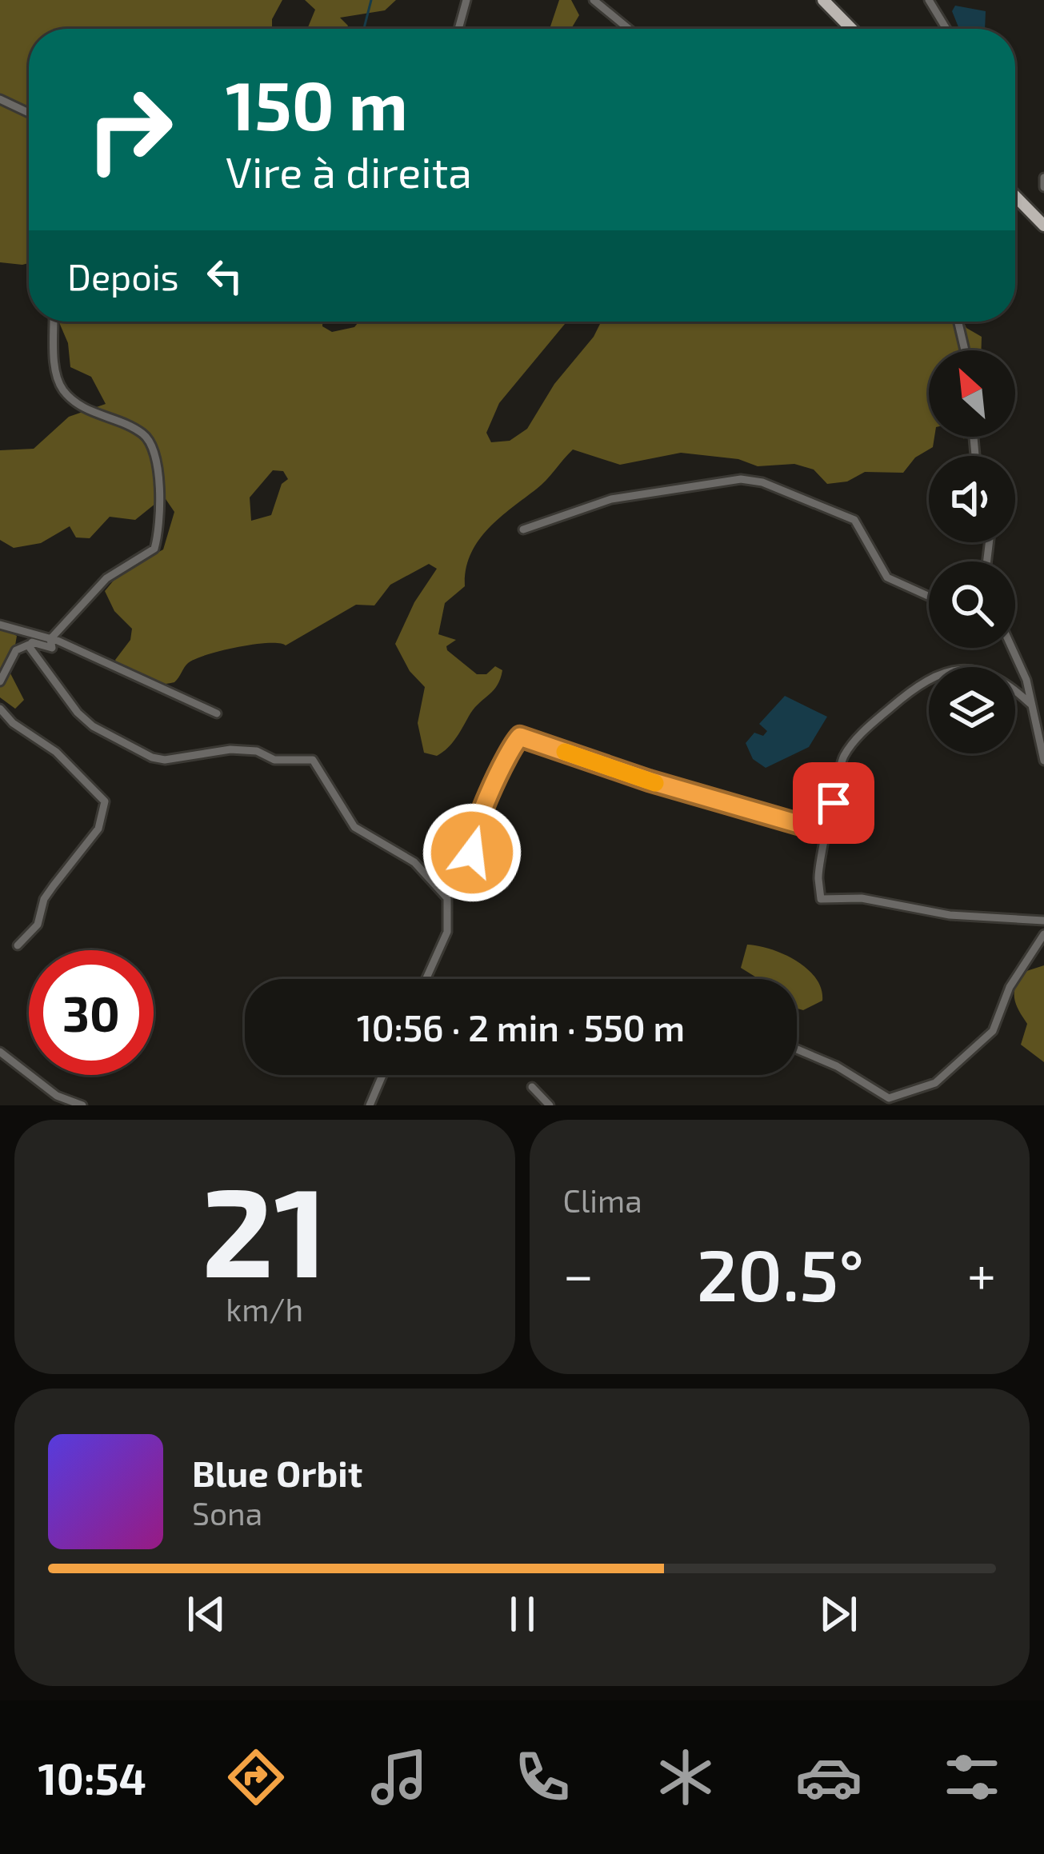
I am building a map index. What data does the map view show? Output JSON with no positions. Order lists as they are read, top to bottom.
{
  "north": "top left",
  "page": {
    "turn": ["150 m", "Vire à direita"],
    "then": "Depois",
    "limit": "30",
    "trip": "10:56 · 2 min · 550 m",
    "tile": [
      ["21", "km/h"],
      "Clima"
    ],
    "heat": ["−", "20.5°", "+"],
    "song": ["Blue Orbit", "Sona"],
    "tabs": "10:54"
  }
}
